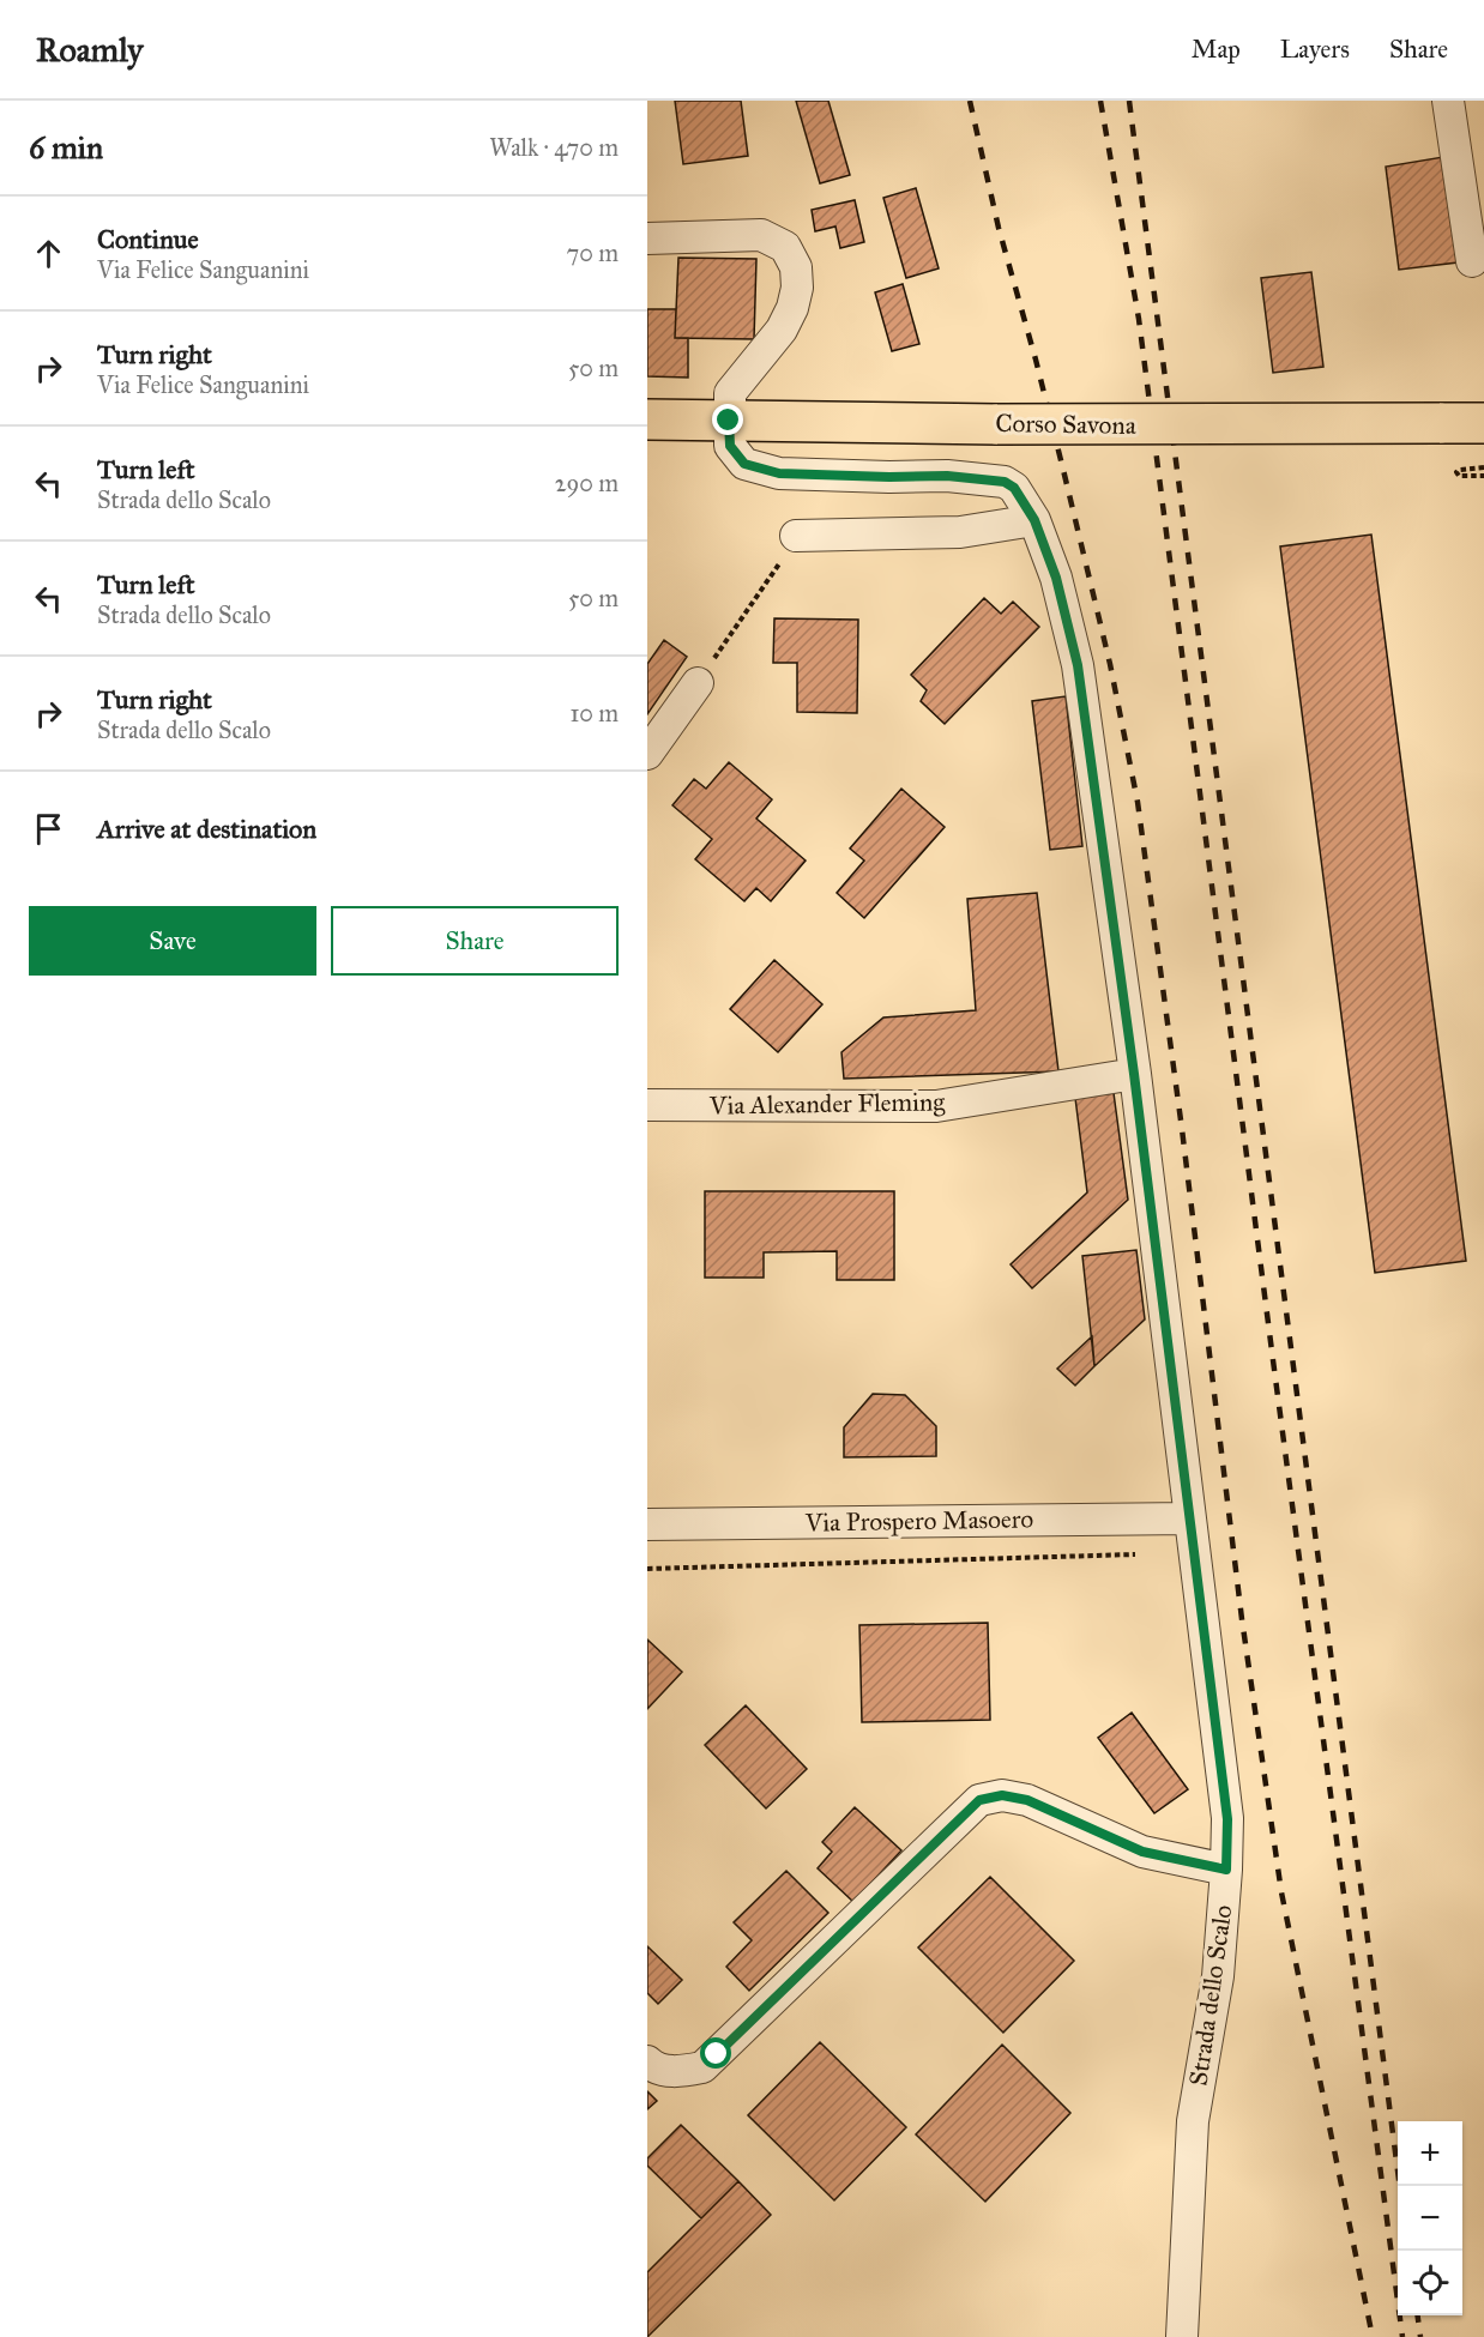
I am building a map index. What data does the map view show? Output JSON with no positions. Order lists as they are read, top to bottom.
{
  "streets": {
    "main road": ["Corso Savona"],
    "street": ["Via Alexander Fleming", "Via Prospero Masoero", "Strada dello Scalo"]
  },
  "crossings": [
    ["Corso Savona", "Strada dello Scalo"],
    ["Via Alexander Fleming", "Strada dello Scalo"],
    ["Via Prospero Masoero", "Strada dello Scalo"]
  ],
  "page": {
    "header": "Roamly",
    "nav": ["Map", "Layers", "Share"],
    "heading": ["6 min", "Walk · 470 m"],
    "list": [
      ["Continue", "Via Felice Sanguanini", "70 m"],
      ["Turn right", "Via Felice Sanguanini", "50 m"],
      ["Turn left", "Strada dello Scalo", "290 m"],
      ["Turn left", "Strada dello Scalo", "50 m"],
      ["Turn right", "Strada dello Scalo", "10 m"],
      "Arrive at destination"
    ],
    "buttons": ["Save", "Share"],
    "map_buttons": ["+", "−"]
  }
}
